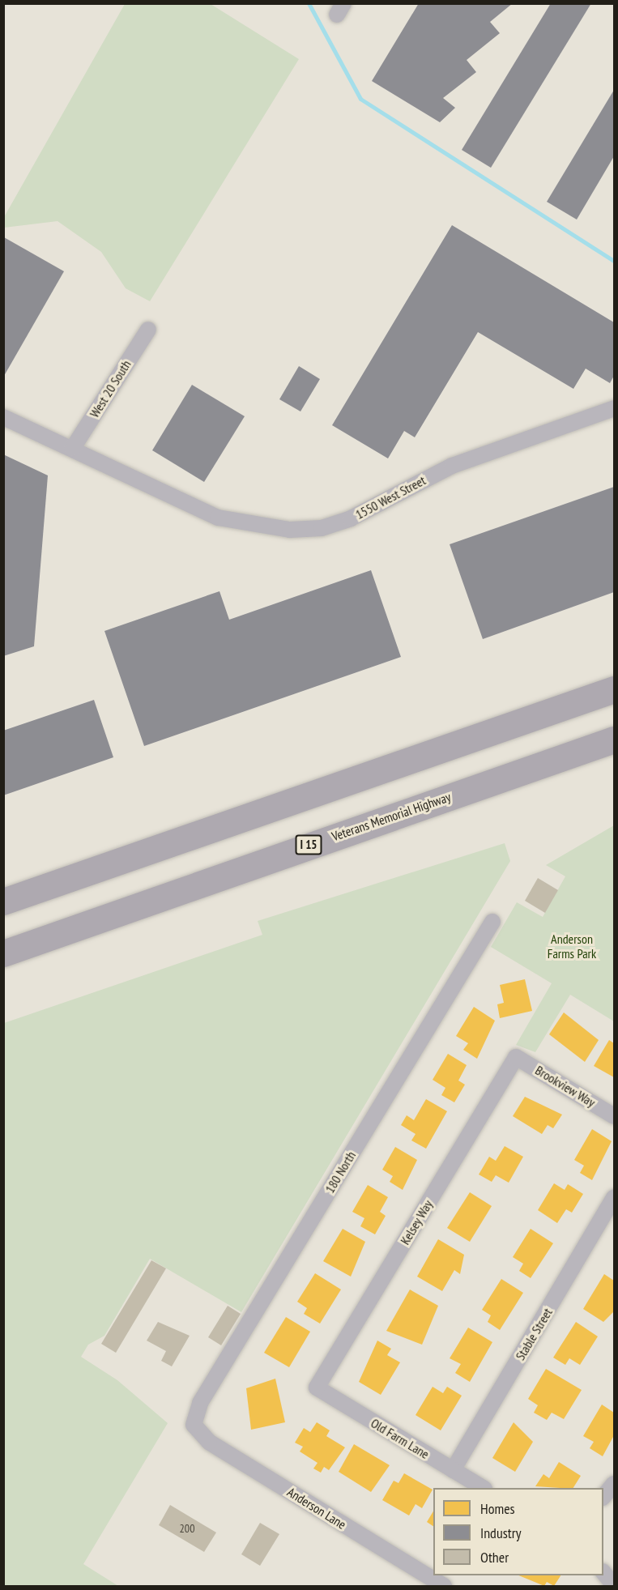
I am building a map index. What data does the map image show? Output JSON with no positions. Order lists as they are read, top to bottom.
{
  "streets": {
    "highway": ["Veterans Memorial Highway", "I 15"],
    "street": [
      "West 20 South",
      "1550 West Street",
      "Brookview Way",
      "180 North",
      "Kelsey Way",
      "Stable Street",
      "Old Farm Lane",
      "Anderson Lane"
    ]
  },
  "crossings": [
    ["West 20 South", "1550 West Street"],
    ["Brookview Way", "Kelsey Way"],
    ["180 North", "Anderson Lane"],
    ["Kelsey Way", "Old Farm Lane"],
    ["Stable Street", "Old Farm Lane"]
  ],
  "parks": ["Anderson Farms Park"],
  "house_numbers": ["200"],
  "legend": ["Homes", "Industry", "Other"]
}
